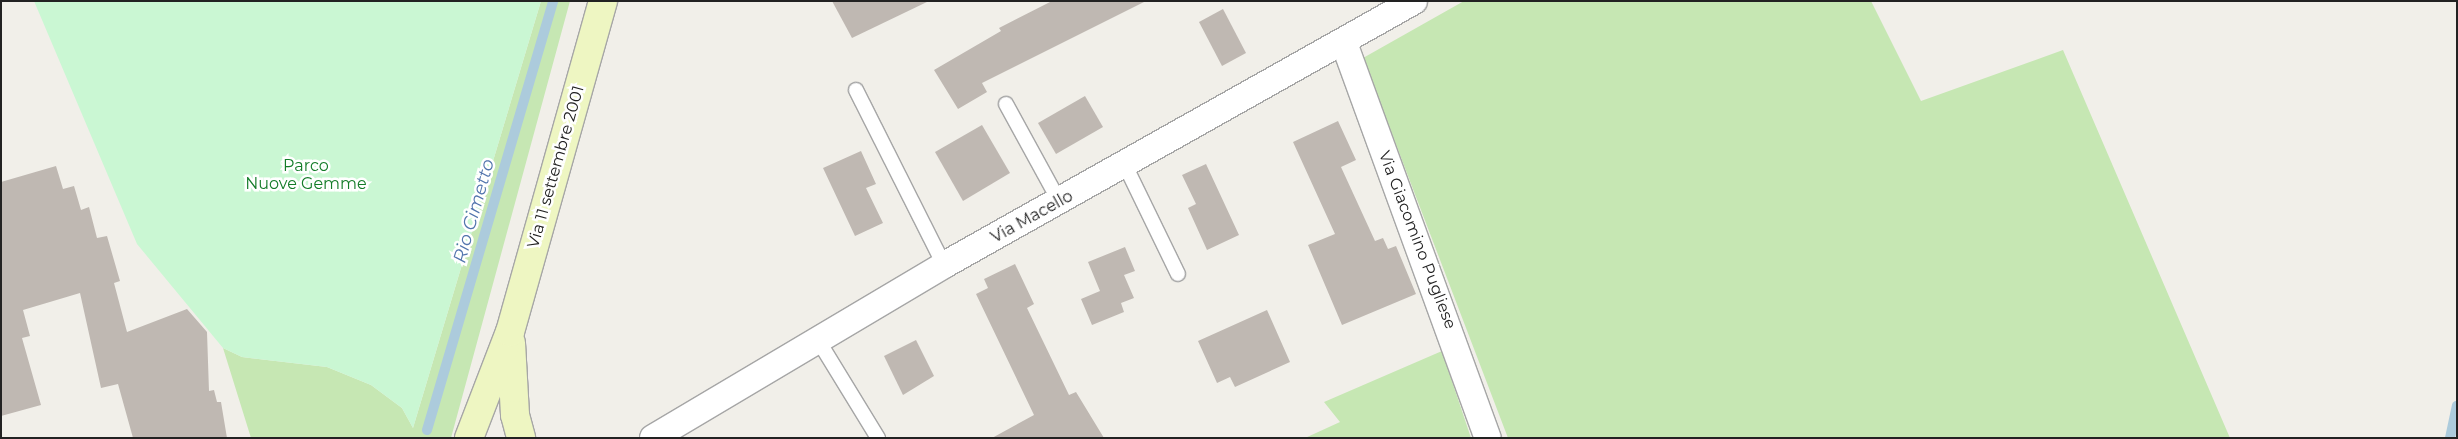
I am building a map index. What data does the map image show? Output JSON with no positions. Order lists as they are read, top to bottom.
{
  "streets": {
    "main road": ["Via 11 settembre 2001"],
    "street": ["Via Macello", "Via Giacomino Pugliese"]
  },
  "crossings": [
    ["Via Macello", "Via Giacomino Pugliese"]
  ],
  "water": ["Rio Cimetto"],
  "parks": ["Parco Nuove Gemme"]
}
